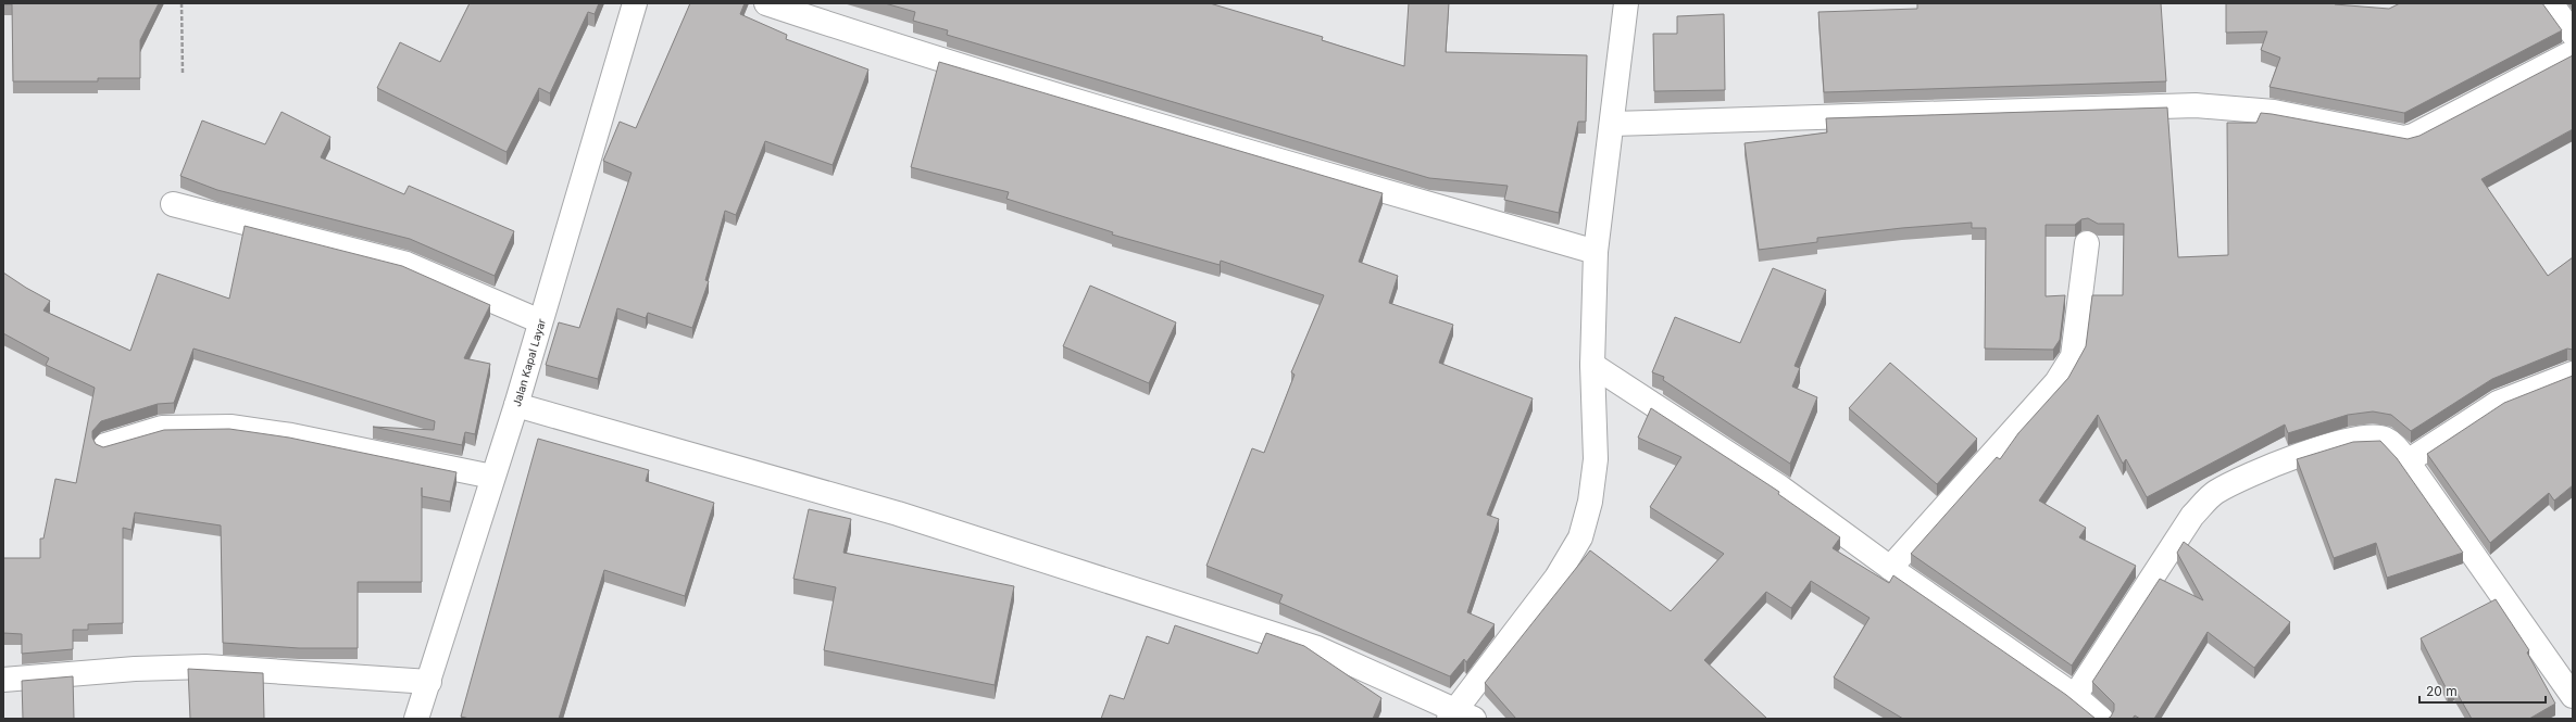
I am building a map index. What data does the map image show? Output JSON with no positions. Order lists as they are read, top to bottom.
{
  "streets": {
    "street": ["Jalan Kapal Layar"]
  },
  "scale_bar": "20 m"
}
